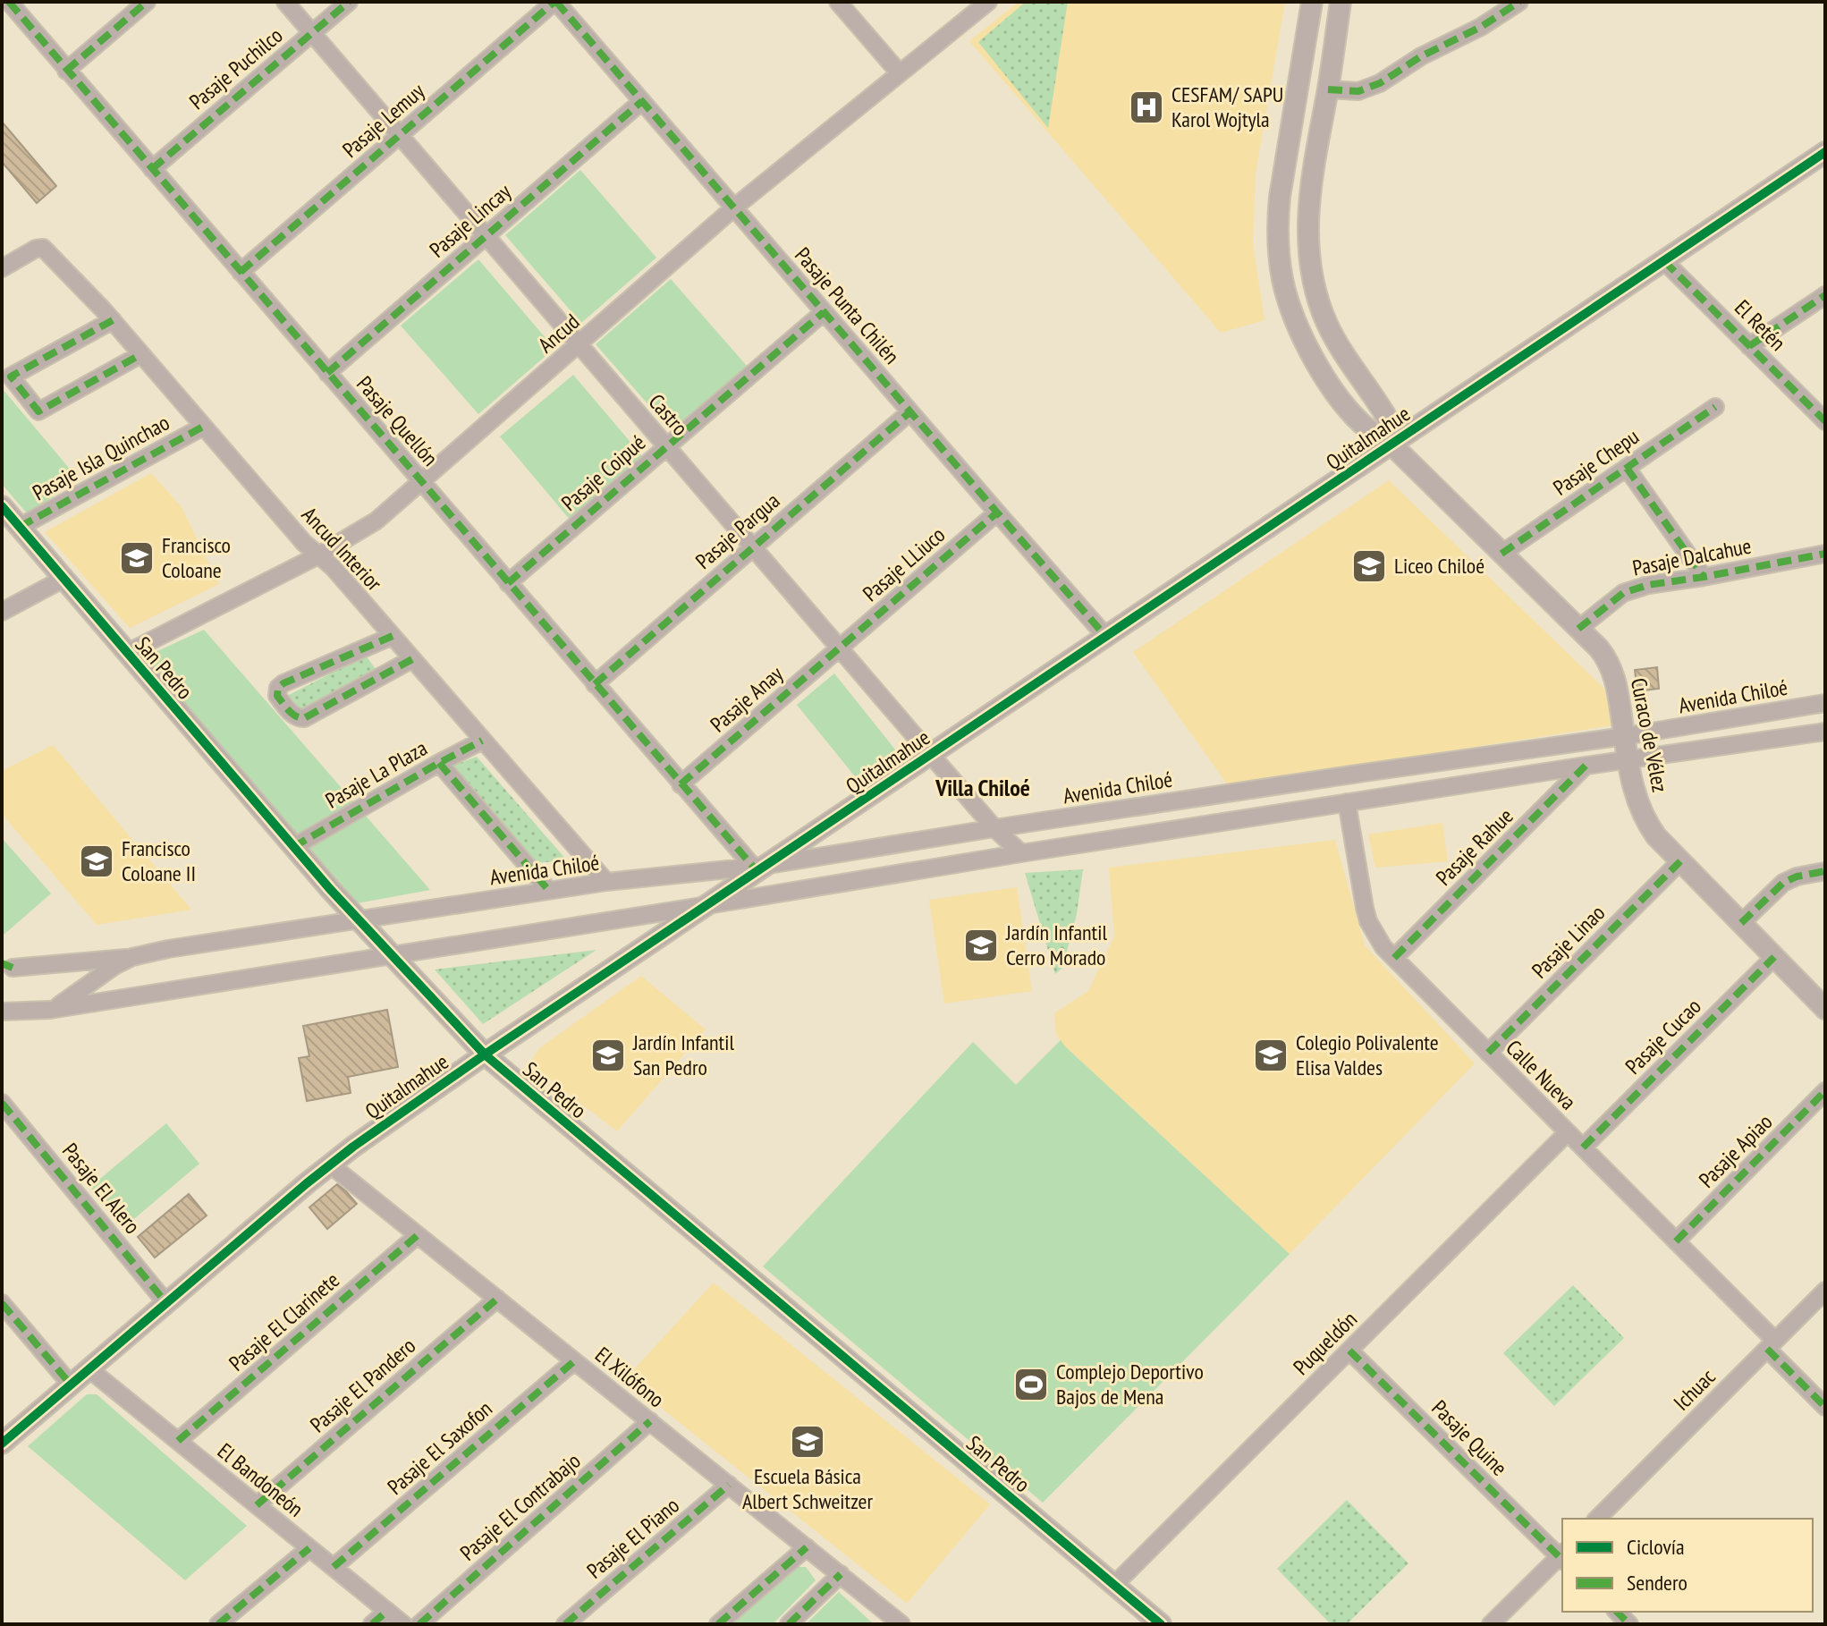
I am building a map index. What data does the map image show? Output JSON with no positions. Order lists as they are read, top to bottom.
{
  "streets": {
    "street": [
      "Pasaje Puchilco",
      "Pasaje Lemuy",
      "Pasaje Lincay",
      "Pasaje Punta Chilén",
      "El Retén",
      "Ancud",
      "Castro",
      "Pasaje Quellón",
      "Quitalmahue",
      "Pasaje Isla Quinchao",
      "Pasaje Chepu",
      "Pasaje Coipué",
      "Pasaje Pargua",
      "Ancud Interior",
      "Pasaje Dalcahue",
      "Pasaje LLiuco",
      "San Pedro",
      "Avenida Chiloé",
      "Pasaje Anay",
      "Curaco de Vélez",
      "Pasaje La Plaza",
      "Pasaje Rahue",
      "Pasaje Linao",
      "Pasaje Cucao",
      "Calle Nueva",
      "Pasaje Apiao",
      "Pasaje El Alero",
      "Pasaje El Clarinete",
      "Puqueldón",
      "El Xilófono",
      "Pasaje El Pandero",
      "Ichuac",
      "Pasaje Quine",
      "Pasaje El Saxofon",
      "El Bandoneón",
      "Pasaje El Contrabajo",
      "Pasaje El Piano"
    ]
  },
  "crossings": [
    ["Pasaje Puchilco", "Castro"],
    ["Pasaje Puchilco", "Pasaje Quellón"],
    ["Pasaje Lemuy", "Pasaje Punta Chilén"],
    ["Pasaje Lemuy", "Castro"],
    ["Pasaje Lemuy", "Pasaje Quellón"],
    ["Pasaje Lincay", "Pasaje Punta Chilén"],
    ["Pasaje Lincay", "Castro"],
    ["Pasaje Lincay", "Pasaje Quellón"],
    ["Pasaje Punta Chilén", "Ancud"],
    ["Pasaje Punta Chilén", "Quitalmahue"],
    ["Pasaje Punta Chilén", "Pasaje Coipué"],
    ["Pasaje Punta Chilén", "Pasaje Pargua"],
    ["Pasaje Punta Chilén", "Pasaje LLiuco"],
    ["El Retén", "Quitalmahue"],
    ["Ancud", "Castro"],
    ["Ancud", "Pasaje Quellón"],
    ["Ancud", "Ancud Interior"],
    ["Ancud", "San Pedro"],
    ["Castro", "Quitalmahue"],
    ["Castro", "Pasaje Coipué"],
    ["Castro", "Pasaje Pargua"],
    ["Castro", "Pasaje LLiuco"],
    ["Castro", "Avenida Chiloé"],
    ["Castro", "Pasaje Anay"],
    ["Pasaje Quellón", "Quitalmahue"],
    ["Pasaje Quellón", "Pasaje Coipué"],
    ["Pasaje Quellón", "Pasaje Pargua"],
    ["Pasaje Quellón", "Avenida Chiloé"],
    ["Pasaje Quellón", "Pasaje Anay"],
    ["Quitalmahue", "San Pedro"],
    ["Quitalmahue", "Avenida Chiloé"],
    ["Quitalmahue", "Curaco de Vélez"],
    ["Quitalmahue", "Pasaje El Alero"],
    ["Quitalmahue", "El Xilófono"],
    ["Quitalmahue", "El Bandoneón"],
    ["Pasaje Isla Quinchao", "Ancud Interior"],
    ["Pasaje Isla Quinchao", "San Pedro"],
    ["Pasaje Chepu", "Curaco de Vélez"],
    ["Ancud Interior", "Avenida Chiloé"],
    ["Ancud Interior", "Pasaje La Plaza"],
    ["Pasaje Dalcahue", "Curaco de Vélez"],
    ["Pasaje LLiuco", "Pasaje Anay"],
    ["San Pedro", "Avenida Chiloé"],
    ["San Pedro", "Pasaje La Plaza"],
    ["San Pedro", "Puqueldón"],
    ["Avenida Chiloé", "Curaco de Vélez"],
    ["Avenida Chiloé", "Pasaje Rahue"],
    ["Avenida Chiloé", "Calle Nueva"],
    ["Curaco de Vélez", "Pasaje Linao"],
    ["Curaco de Vélez", "Pasaje Cucao"],
    ["Pasaje Rahue", "Calle Nueva"],
    ["Pasaje Linao", "Calle Nueva"],
    ["Pasaje Cucao", "Calle Nueva"],
    ["Calle Nueva", "Pasaje Apiao"],
    ["Calle Nueva", "Puqueldón"],
    ["Calle Nueva", "Ichuac"],
    ["Pasaje El Clarinete", "El Xilófono"],
    ["Pasaje El Clarinete", "El Bandoneón"],
    ["Puqueldón", "Pasaje Quine"],
    ["El Xilófono", "Pasaje El Pandero"],
    ["El Xilófono", "Pasaje El Saxofon"],
    ["El Xilófono", "Pasaje El Contrabajo"],
    ["El Xilófono", "Pasaje El Piano"],
    ["Pasaje El Pandero", "El Bandoneón"],
    ["Pasaje El Saxofon", "El Bandoneón"]
  ],
  "districts": ["Villa Chiloé"],
  "places": {
    "hospital": ["CESFAM/ SAPU Karol Wojtyla"],
    "school or university": [
      "Francisco Coloane",
      "Liceo Chiloé",
      "Francisco Coloane II",
      "Jardín Infantil Cerro Morado",
      "Jardín Infantil San Pedro",
      "Colegio Polivalente Elisa Valdes",
      "Escuela Básica Albert Schweitzer"
    ],
    "sports": ["Complejo Deportivo Bajos de Mena"]
  },
  "legend": ["Ciclovía", "Sendero"]
}
